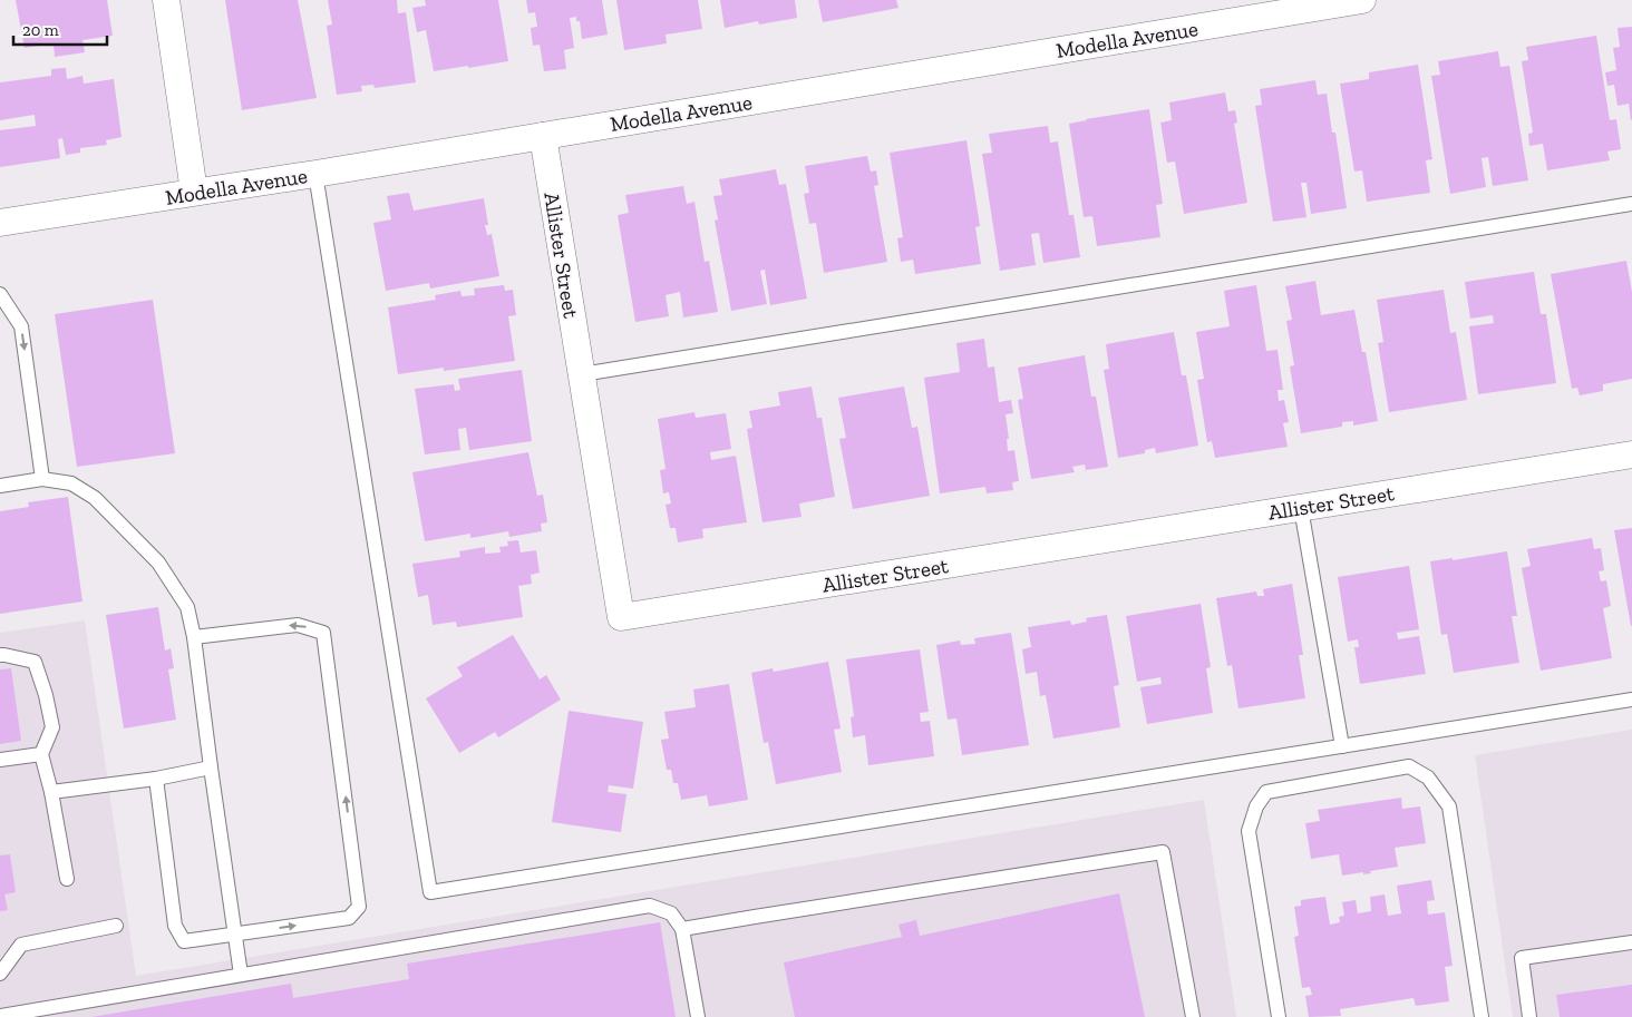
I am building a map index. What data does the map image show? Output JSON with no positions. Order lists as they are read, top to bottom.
{
  "streets": {
    "street": ["Modella Avenue", "Allister Street"]
  },
  "crossings": [
    ["Modella Avenue", "Allister Street"]
  ],
  "scale_bar": "20 m"
}
